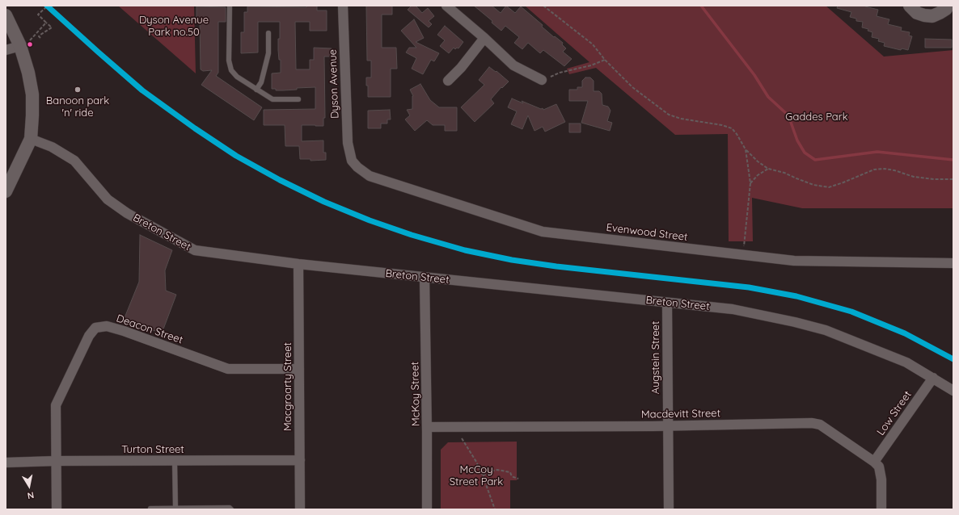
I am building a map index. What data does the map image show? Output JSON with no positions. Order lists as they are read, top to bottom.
{
  "streets": {
    "street": [
      "Dyson Avenue",
      "Breton Street",
      "Evenwood Street",
      "Deacon Street",
      "Augstein Street",
      "Macgroarty Street",
      "McKoy Street",
      "Low Street",
      "Macdevitt Street",
      "Turton Street"
    ]
  },
  "crossings": [
    ["Dyson Avenue", "Evenwood Street"],
    ["Breton Street", "Augstein Street"],
    ["Breton Street", "Macgroarty Street"],
    ["Breton Street", "McKoy Street"],
    ["Breton Street", "Low Street"],
    ["Deacon Street", "Macgroarty Street"],
    ["Deacon Street", "Turton Street"],
    ["Augstein Street", "Macdevitt Street"],
    ["Macgroarty Street", "Turton Street"],
    ["McKoy Street", "Macdevitt Street"],
    ["Low Street", "Macdevitt Street"]
  ],
  "parks": ["Dyson Avenue Park no.50", "Gaddes Park", "McCoy Street Park"],
  "places": ["Banoon park 'n' ride"],
  "north": "bottom"
}
